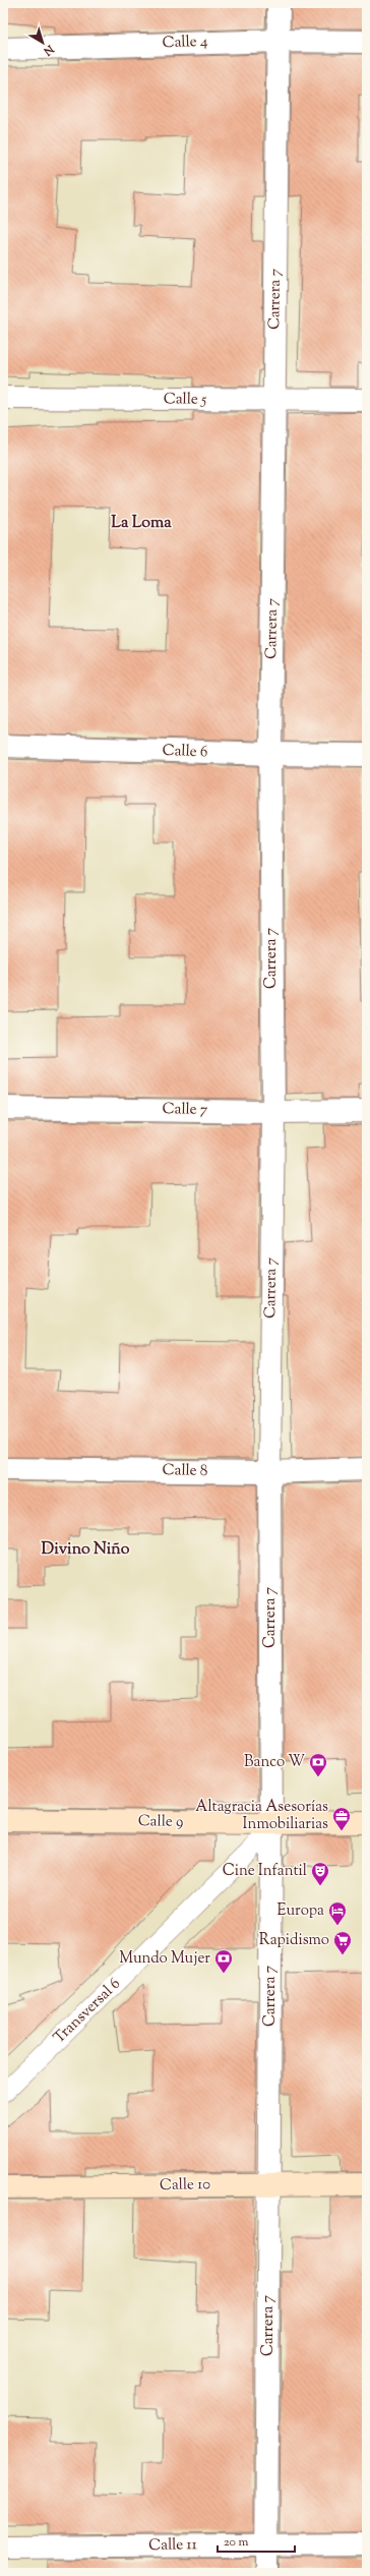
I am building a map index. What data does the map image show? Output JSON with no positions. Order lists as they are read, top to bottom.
{
  "streets": {
    "main road": ["Calle 9", "Calle 10"],
    "street": [
      "Calle 4",
      "Carrera 7",
      "Calle 5",
      "Calle 6",
      "Calle 7",
      "Calle 8",
      "Transversal 6",
      "Calle 11"
    ]
  },
  "crossings": [
    ["Calle 4", "Carrera 7"],
    ["Carrera 7", "Calle 5"],
    ["Carrera 7", "Calle 6"],
    ["Carrera 7", "Calle 7"],
    ["Carrera 7", "Calle 8"],
    ["Carrera 7", "Calle 9"],
    ["Carrera 7", "Transversal 6"],
    ["Carrera 7", "Calle 10"],
    ["Carrera 7", "Calle 11"],
    ["Calle 9", "Transversal 6"]
  ],
  "districts": ["La Loma", "Divino Niño"],
  "places": {
    "bank": ["Banco W", "Mundo Mujer"],
    "office": ["Altagracia Asesorías Inmobiliarias"],
    "theatre": ["Cine Infantil"],
    "hotel": ["Europa"],
    "supermarket": ["Rapidismo"]
  },
  "scale_bar": "20 m",
  "north": "bottom right"
}
